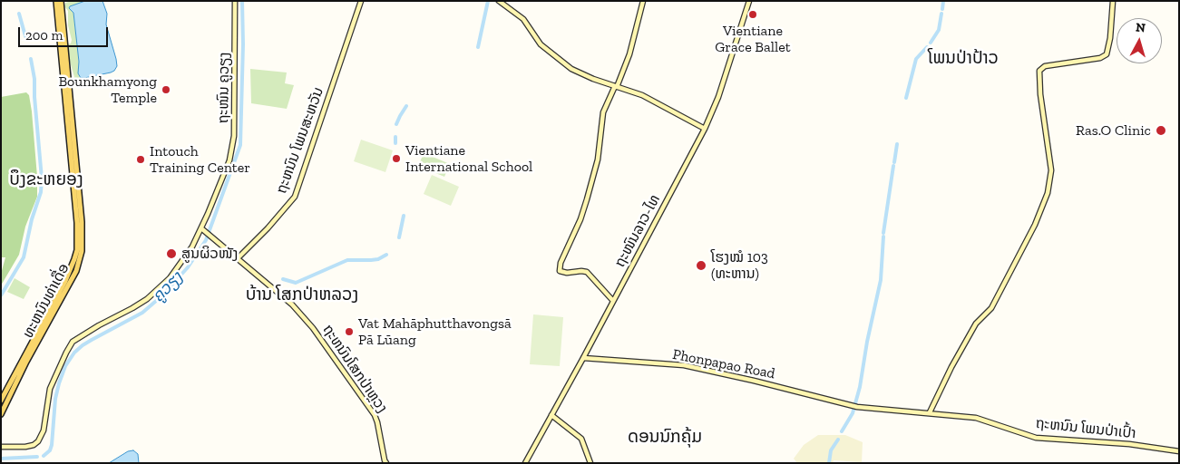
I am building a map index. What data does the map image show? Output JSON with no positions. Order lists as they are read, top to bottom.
{
  "streets": {
    "main road": ["ທະຫນົນທ່າເດື່ອ"],
    "street": [
      "ຖະໜົນ ຄູວຽງ",
      "ຖະຫນົນ ໂພນສະຫວັນ",
      "ຖະໜົນລາວ-ໄທ",
      "Phonpapao Road",
      "ຖະຫນົນໂສກປ່າຫຼວງ",
      "ຖະຫນົນ ໂພນປ່າເປົ້າ"
    ]
  },
  "crossings": [
    ["ຖະໜົນ ຄູວຽງ", "ຖະຫນົນໂສກປ່າຫຼວງ"],
    ["ຖະຫນົນ ໂພນສະຫວັນ", "ຖະຫນົນໂສກປ່າຫຼວງ"],
    ["ຖະໜົນລາວ-ໄທ", "Phonpapao Road"],
    ["Phonpapao Road", "ຖະຫນົນ ໂພນປ່າເປົ້າ"]
  ],
  "districts": [
    "ໂພນປ່າປ້າວ",
    "ບຶງຂະຫຍອງ",
    "ບ້ານ ໂສກປ່າຫລວງ",
    "ດອນນົກຄຸ້ມ"
  ],
  "water": ["ຄູວຽງ"],
  "places": [
    "Vientiane Grace Ballet",
    "Bounkhamyong Temple",
    "Ras.O Clinic",
    "Vientiane International School",
    "Intouch Training Center",
    "ສູນຜິວໜັງ",
    "ໂຮງໝໍ 103 (ທະຫານ)",
    "Vat Mahāphutthavongsā Pā Lūang"
  ],
  "scale_bar": "200 m",
  "north": "top"
}
